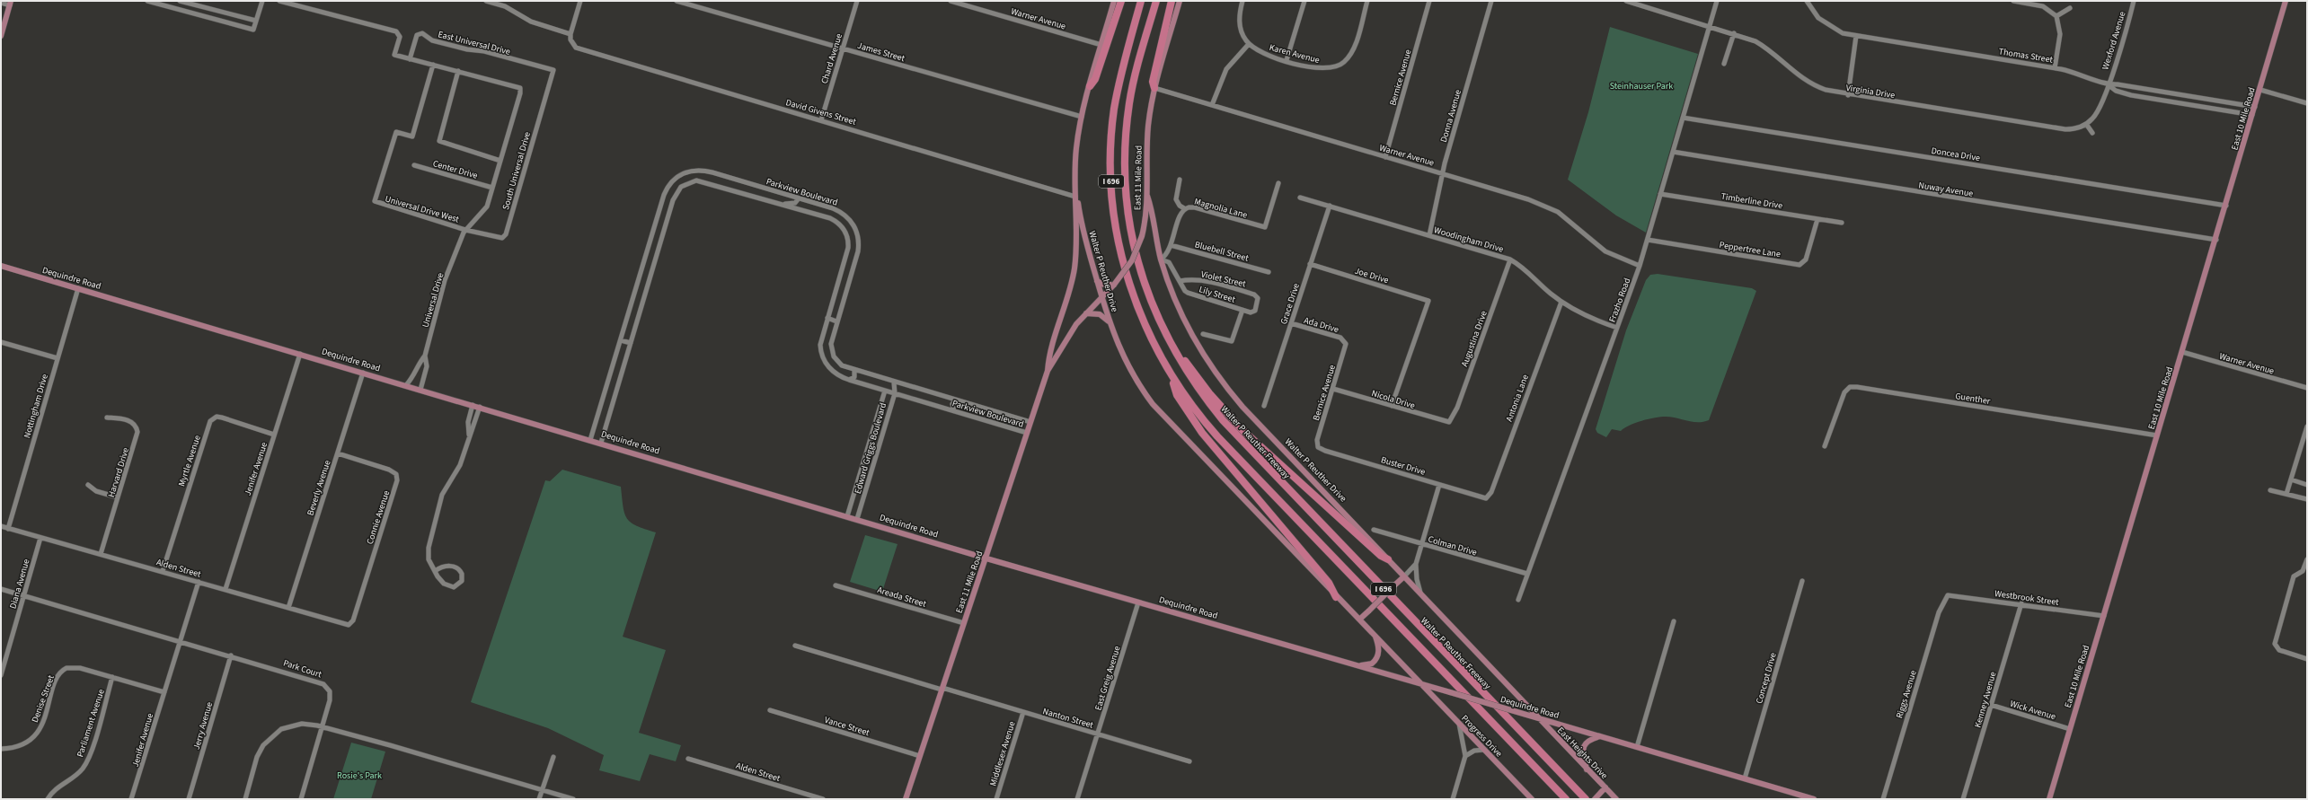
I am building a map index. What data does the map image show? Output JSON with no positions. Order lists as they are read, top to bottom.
{
  "streets": {
    "highway": ["I 696", "Walter P Reuther Freeway"],
    "main road": [
      "East 10 Mile Road",
      "East 11 Mile Road",
      "Walter P Reuther Drive",
      "Dequindre Road",
      "Progress Drive",
      "East Heights Drive"
    ],
    "street": [
      "Warner Avenue",
      "Wexford Avenue",
      "East Universal Drive",
      "James Street",
      "Karen Avenue",
      "Thomas Street",
      "Chard Avenue",
      "Bernice Avenue",
      "Virginia Drive",
      "David Givens Street",
      "Donna Avenue",
      "Doncea Drive",
      "Center Drive",
      "South Universal Drive",
      "Nuway Avenue",
      "Parkview Boulevard",
      "Timberline Drive",
      "Magnolia Lane",
      "Universal Drive West",
      "Woodingham Drive",
      "Peppertree Lane",
      "Bluebell Street",
      "Joe Drive",
      "Violet Street",
      "Lily Street",
      "Universal Drive",
      "Frazho Road",
      "Grace Drive",
      "Ada Drive",
      "Augustina Drive",
      "Antonia Lane",
      "Guenther",
      "Nicola Drive",
      "Nottingham Drive",
      "Edward Griggs Boulevard",
      "Myrtle Avenue",
      "Buster Drive",
      "Jenifer Avenue",
      "Harvard Drive",
      "Beverly Avenue",
      "Connie Avenue",
      "Colman Drive",
      "Alden Street",
      "Diana Avenue",
      "Areada Street",
      "Westbrook Street",
      "Park Court",
      "East Greig Avenue",
      "Concept Drive",
      "Riggs Avenue",
      "Denise Street",
      "Kenney Avenue",
      "Wick Avenue",
      "Nanton Street",
      "Parliament Avenue",
      "Jerry Avenue",
      "Vance Street",
      "Middlesex Avenue"
    ]
  },
  "crossings": [
    ["Warner Avenue", "Bernice Avenue"],
    ["Warner Avenue", "Donna Avenue"],
    ["Warner Avenue", "East 10 Mile Road"],
    ["Warner Avenue", "East 11 Mile Road"],
    ["Warner Avenue", "Frazho Road"],
    ["Wexford Avenue", "Thomas Street"],
    ["East Universal Drive", "South Universal Drive"],
    ["East Universal Drive", "Universal Drive"],
    ["James Street", "Chard Avenue"],
    ["James Street", "East 11 Mile Road"],
    ["Thomas Street", "East 10 Mile Road"],
    ["Chard Avenue", "David Givens Street"],
    ["Bernice Avenue", "Ada Drive"],
    ["Bernice Avenue", "Nicola Drive"],
    ["Bernice Avenue", "Buster Drive"],
    ["Virginia Drive", "Frazho Road"],
    ["David Givens Street", "East 11 Mile Road"],
    ["David Givens Street", "Walter P Reuther Drive"],
    ["Donna Avenue", "Woodingham Drive"],
    ["East 10 Mile Road", "Doncea Drive"],
    ["East 10 Mile Road", "Nuway Avenue"],
    ["East 10 Mile Road", "Guenther"],
    ["East 10 Mile Road", "Westbrook Street"],
    ["East 10 Mile Road", "Wick Avenue"],
    ["Doncea Drive", "Frazho Road"],
    ["Center Drive", "Universal Drive"],
    ["South Universal Drive", "Universal Drive West"],
    ["South Universal Drive", "Universal Drive"],
    ["East 11 Mile Road", "Parkview Boulevard"],
    ["East 11 Mile Road", "Walter P Reuther Drive"],
    ["East 11 Mile Road", "Dequindre Road"],
    ["East 11 Mile Road", "Areada Street"],
    ["East 11 Mile Road", "Nanton Street"],
    ["East 11 Mile Road", "Vance Street"],
    ["Nuway Avenue", "Frazho Road"],
    ["Parkview Boulevard", "Dequindre Road"],
    ["Parkview Boulevard", "Edward Griggs Boulevard"],
    ["Timberline Drive", "Peppertree Lane"],
    ["Timberline Drive", "Frazho Road"],
    ["Magnolia Lane", "Bluebell Street"],
    ["Magnolia Lane", "Walter P Reuther Drive"],
    ["Universal Drive West", "Universal Drive"],
    ["Woodingham Drive", "Frazho Road"],
    ["Woodingham Drive", "Grace Drive"],
    ["Woodingham Drive", "Augustina Drive"],
    ["Woodingham Drive", "Antonia Lane"],
    ["Peppertree Lane", "Frazho Road"],
    ["Walter P Reuther Drive", "Dequindre Road"],
    ["Walter P Reuther Drive", "Progress Drive"],
    ["Walter P Reuther Drive", "East Heights Drive"],
    ["Joe Drive", "Grace Drive"],
    ["Joe Drive", "Nicola Drive"],
    ["Dequindre Road", "Universal Drive"],
    ["Dequindre Road", "Nottingham Drive"],
    ["Dequindre Road", "Edward Griggs Boulevard"],
    ["Dequindre Road", "Jenifer Avenue"],
    ["Dequindre Road", "Beverly Avenue"],
    ["Dequindre Road", "East Greig Avenue"],
    ["Dequindre Road", "Concept Drive"],
    ["Dequindre Road", "Progress Drive"],
    ["Dequindre Road", "East Heights Drive"],
    ["Violet Street", "Lily Street"],
    ["Frazho Road", "Colman Drive"],
    ["Grace Drive", "Ada Drive"],
    ["Augustina Drive", "Nicola Drive"],
    ["Antonia Lane", "Buster Drive"],
    ["Nottingham Drive", "Alden Street"],
    ["Myrtle Avenue", "Jenifer Avenue"],
    ["Myrtle Avenue", "Alden Street"],
    ["Jenifer Avenue", "Alden Street"],
    ["Jenifer Avenue", "Park Court"],
    ["Jenifer Avenue", "Denise Street"],
    ["Harvard Drive", "Alden Street"],
    ["Beverly Avenue", "Connie Avenue"],
    ["Beverly Avenue", "Alden Street"],
    ["Connie Avenue", "Alden Street"],
    ["Alden Street", "Diana Avenue"],
    ["Diana Avenue", "Park Court"],
    ["Westbrook Street", "Riggs Avenue"],
    ["Westbrook Street", "Kenney Avenue"],
    ["Park Court", "Jerry Avenue"],
    ["East Greig Avenue", "Nanton Street"],
    ["Denise Street", "Parliament Avenue"],
    ["Kenney Avenue", "Wick Avenue"],
    ["Nanton Street", "Middlesex Avenue"]
  ],
  "parks": ["Steinhauser Park", "Rosie's Park"]
}
